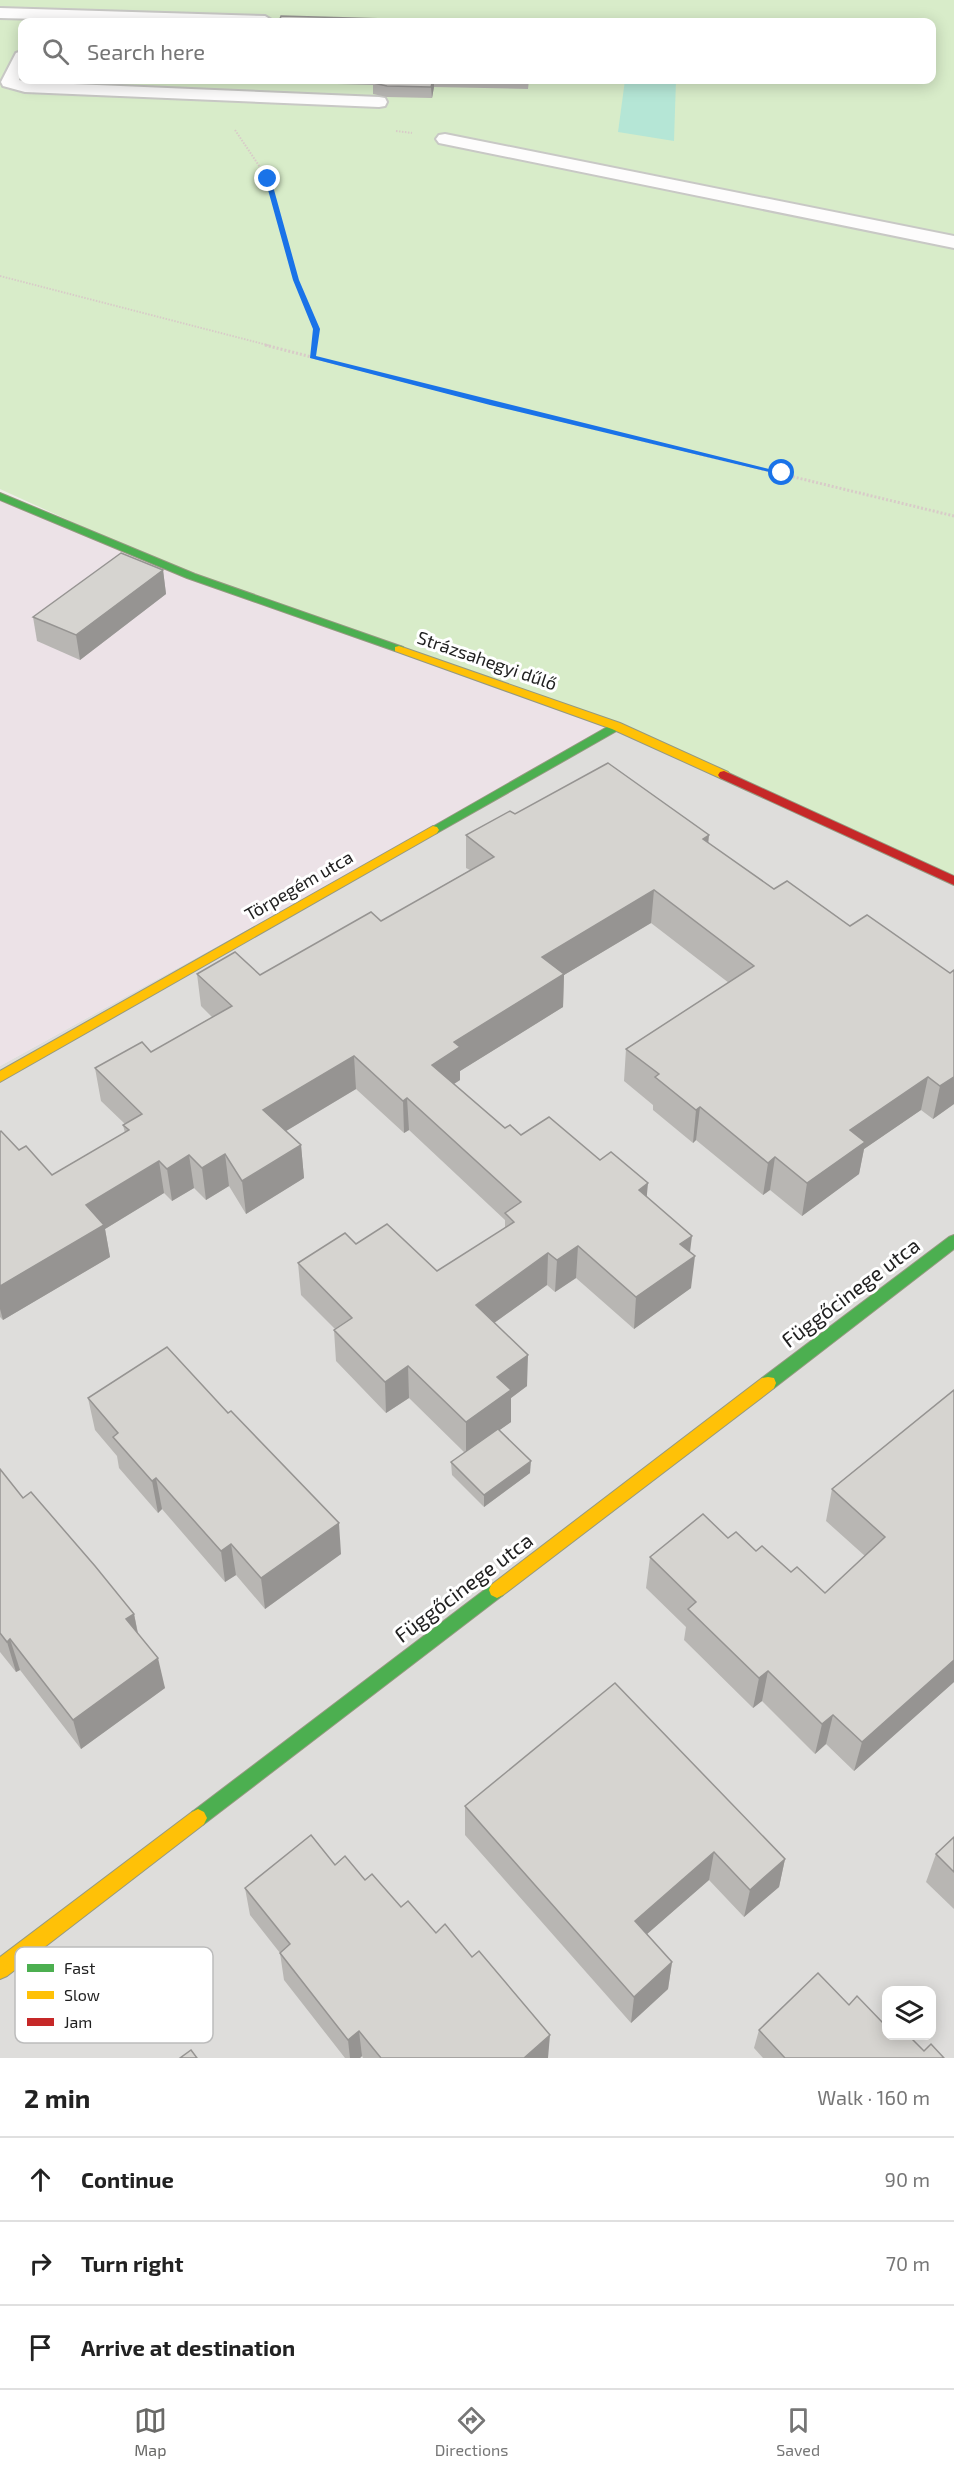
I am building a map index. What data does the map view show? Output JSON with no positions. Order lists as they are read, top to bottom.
{
  "streets": {
    "street": ["Strázsahegyi dűlő", "Törpegém utca", "Függőcinege utca"]
  },
  "crossings": [
    ["Strázsahegyi dűlő", "Törpegém utca"]
  ],
  "legend": ["Fast", "Slow", "Jam"],
  "page": {
    "search": "Search here",
    "heading": ["2 min", "Walk · 160 m"],
    "list": [
      ["Continue", "90 m"],
      ["Turn right", "70 m"],
      "Arrive at destination"
    ],
    "nav": ["Map", "Directions", "Saved"]
  }
}
